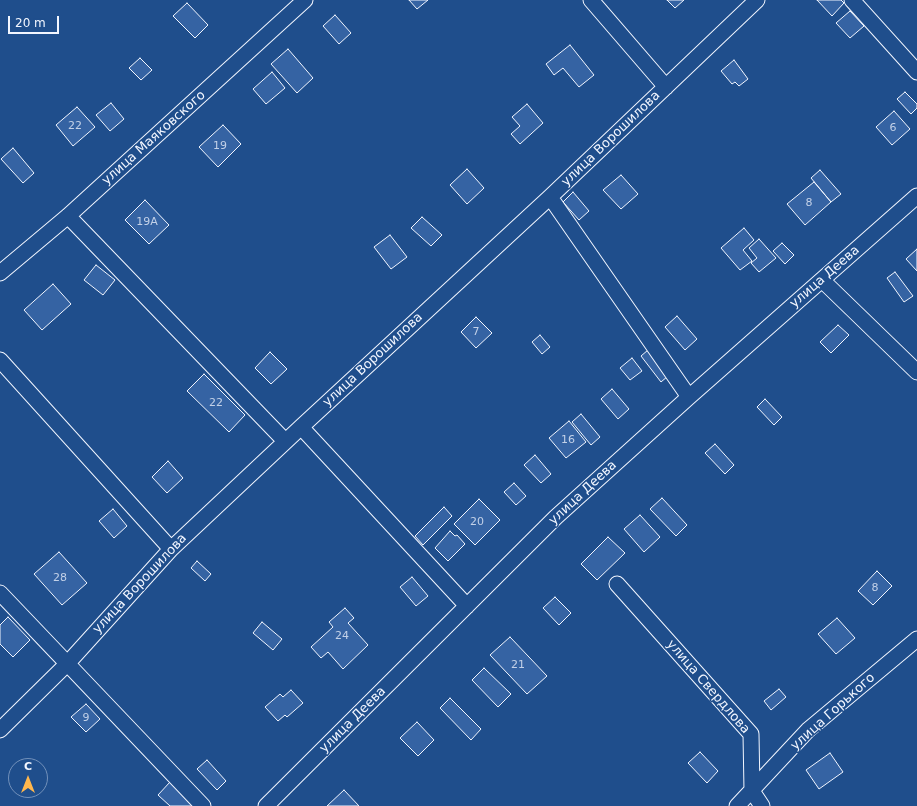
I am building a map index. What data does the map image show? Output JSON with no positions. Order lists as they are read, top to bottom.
{
  "streets": {
    "street": [
      "улица Маяковского",
      "улица Ворошилова",
      "улица Деева",
      "улица Свердлова",
      "улица Горького"
    ]
  },
  "crossings": [
    ["улица Свердлова", "улица Горького"]
  ],
  "house_numbers": [
    "22",
    "6",
    "19",
    "8",
    "19А",
    "7",
    "22",
    "16",
    "20",
    "28",
    "8",
    "24",
    "21",
    "9"
  ],
  "scale_bar": "20 m",
  "north": "top"
}
